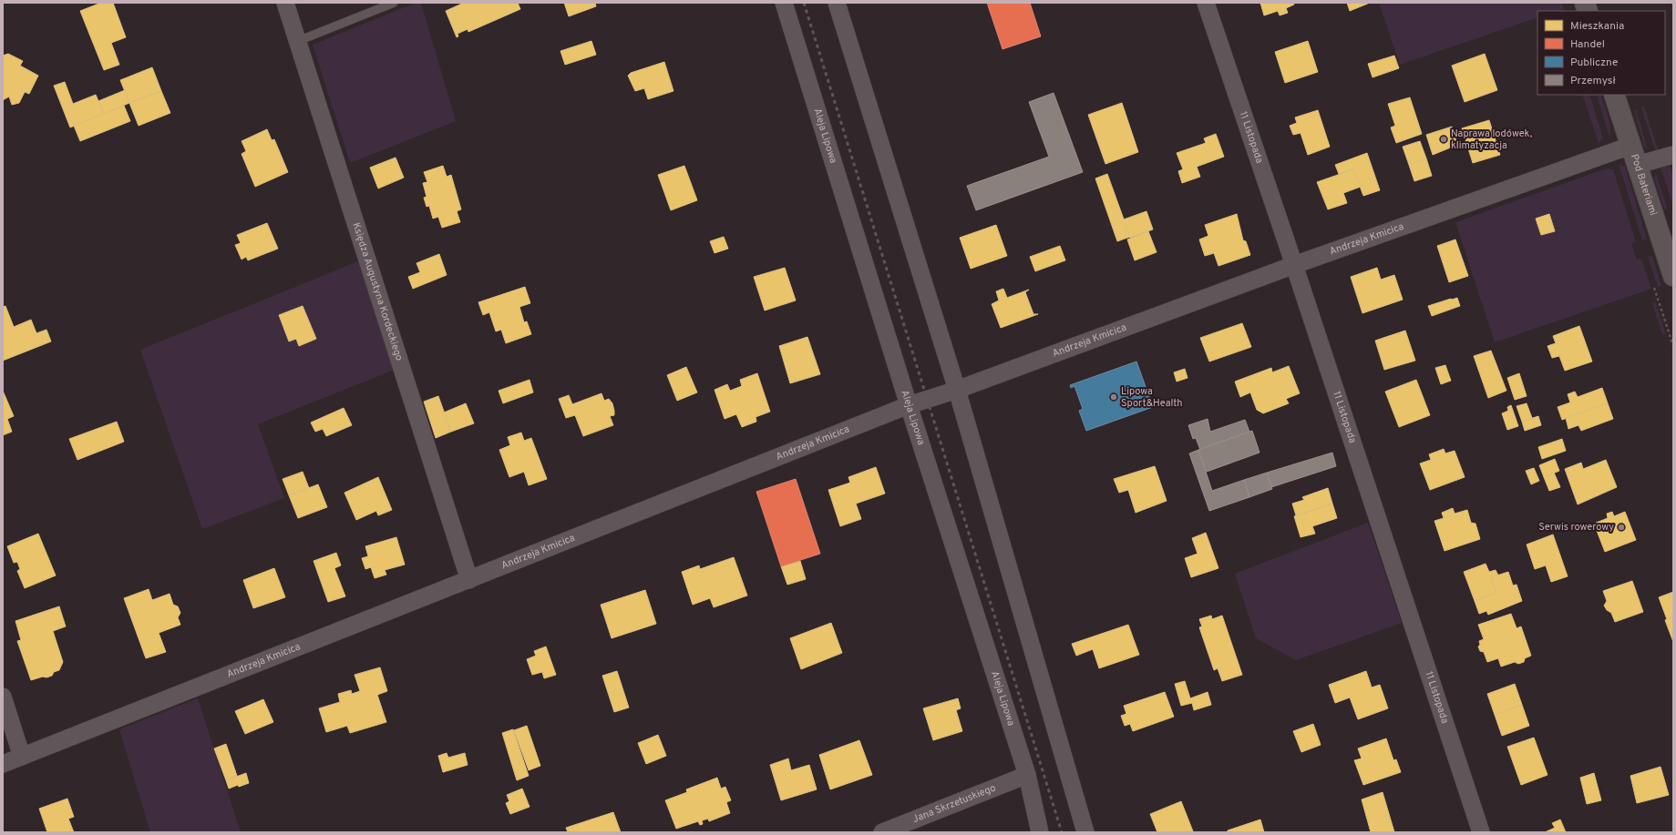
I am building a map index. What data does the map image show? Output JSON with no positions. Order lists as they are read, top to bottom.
{
  "streets": {
    "street": [
      "Aleja Lipowa",
      "11 Listopada",
      "Pod Bateriami",
      "Andrzeja Kmicica",
      "Księdza Augustyna Kordeckiego",
      "Jana Skrzetuskiego"
    ]
  },
  "crossings": [
    ["Aleja Lipowa", "Andrzeja Kmicica"],
    ["Aleja Lipowa", "Jana Skrzetuskiego"],
    ["11 Listopada", "Andrzeja Kmicica"],
    ["Pod Bateriami", "Andrzeja Kmicica"],
    ["Andrzeja Kmicica", "Księdza Augustyna Kordeckiego"]
  ],
  "places": ["Naprawa lodówek, klimatyzacja", "Lipowa Sport&Health", "Serwis rowerowy"],
  "legend": [
    "Mieszkania",
    "Handel",
    "Publiczne",
    "Przemysł"
  ]
}
